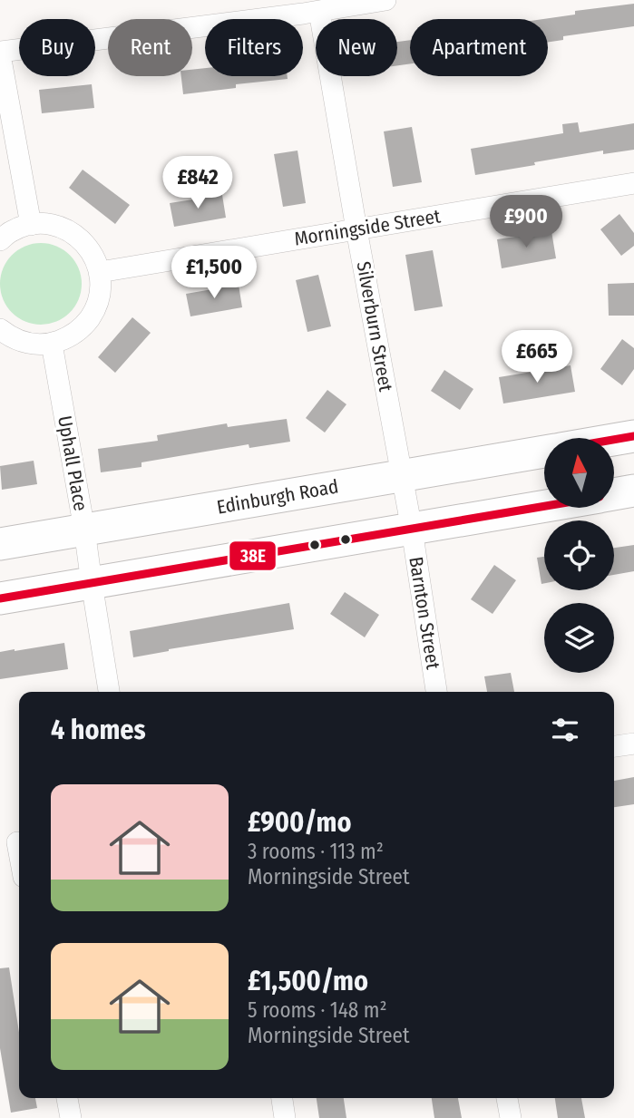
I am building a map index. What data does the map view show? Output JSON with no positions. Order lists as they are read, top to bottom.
{
  "streets": {
    "main road": ["Edinburgh Road"],
    "street": [
      "Morningside Street",
      "Silverburn Street",
      "Uphall Place",
      "Barnton Street"
    ]
  },
  "crossings": [
    ["Morningside Street", "Silverburn Street"],
    ["Silverburn Street", "Edinburgh Road"],
    ["Silverburn Street", "Barnton Street"],
    ["Uphall Place", "Edinburgh Road"]
  ],
  "lines": ["transit line 38E"],
  "north": "top",
  "page": {
    "chip": [
      "Buy",
      "Rent",
      "Filters",
      "New",
      "Apartment"
    ],
    "price": [
      "£842",
      "£900",
      "£1,500",
      "£665"
    ],
    "heading": "4 homes",
    "list": [
      {
        "name": "£900/mo",
        "note": "3 rooms · 113 m² · Morningside Street"
      },
      {
        "name": "£1,500/mo",
        "note": "5 rooms · 148 m² · Morningside Street"
      }
    ]
  }
}
